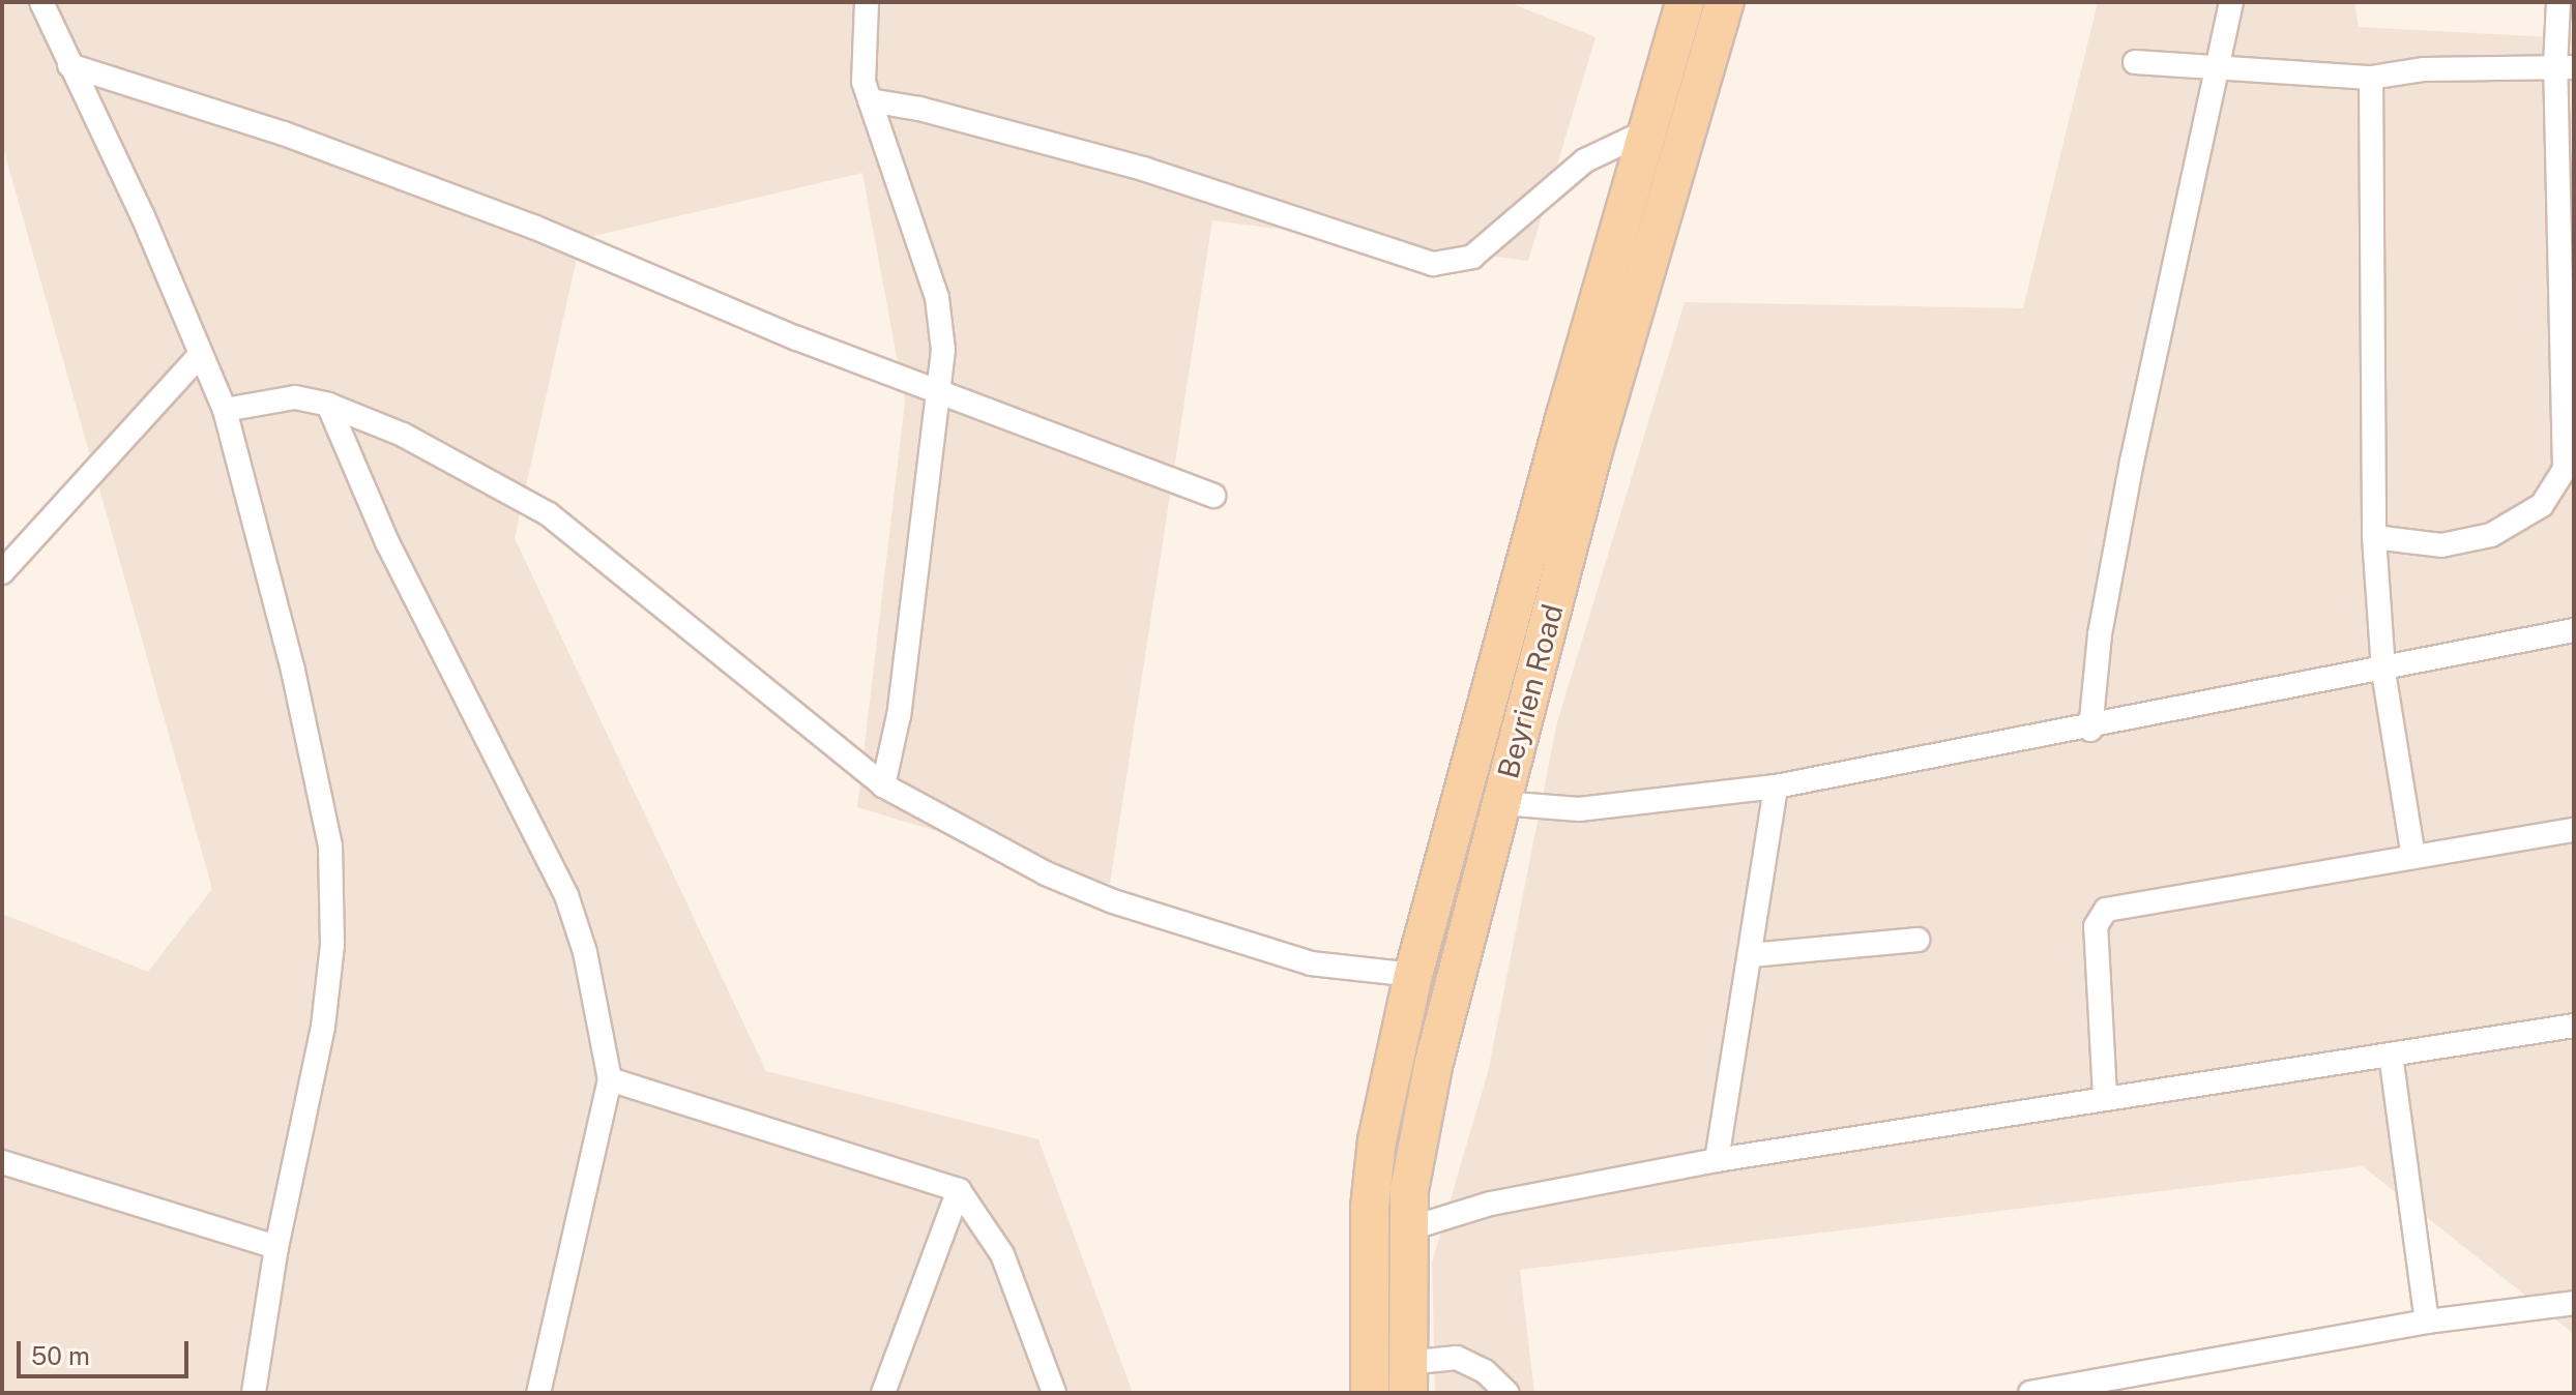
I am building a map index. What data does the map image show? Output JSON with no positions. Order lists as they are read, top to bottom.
{
  "streets": {
    "main road": ["Beyrien Road"]
  },
  "scale_bar": "50 m"
}
